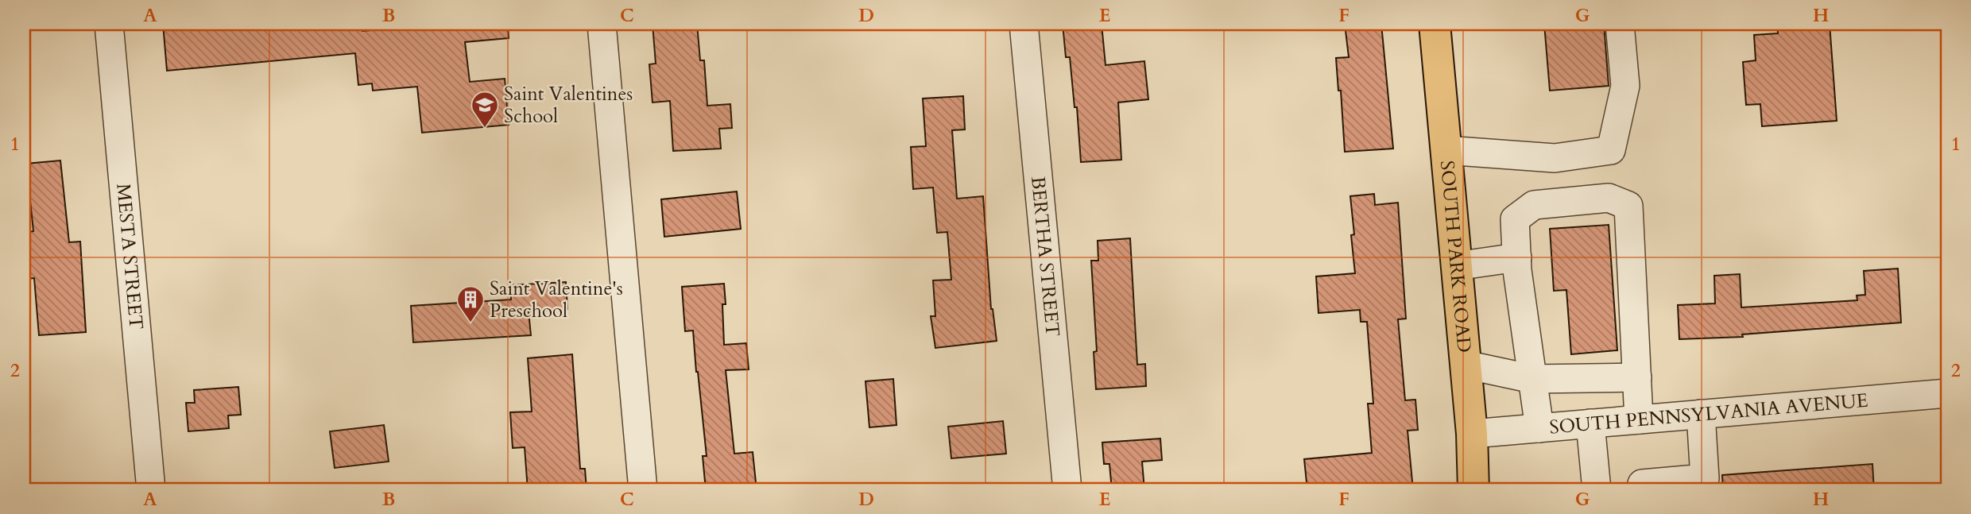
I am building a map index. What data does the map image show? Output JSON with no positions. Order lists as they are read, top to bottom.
{
  "streets": {
    "main road": ["SOUTH PARK ROAD"],
    "street": ["MESTA STREET", "BERTHA STREET", "SOUTH PENNSYLVANIA AVENUE"]
  },
  "crossings": [
    ["SOUTH PARK ROAD", "SOUTH PENNSYLVANIA AVENUE"]
  ],
  "places": {
    "school or university": ["Saint Valentines School"],
    "building": ["Saint Valentine's Preschool"]
  },
  "grid": {
    "columns": [
      "A",
      "B",
      "C",
      "D",
      "E",
      "F",
      "G",
      "H"
    ],
    "rows": ["1", "2"]
  }
}
